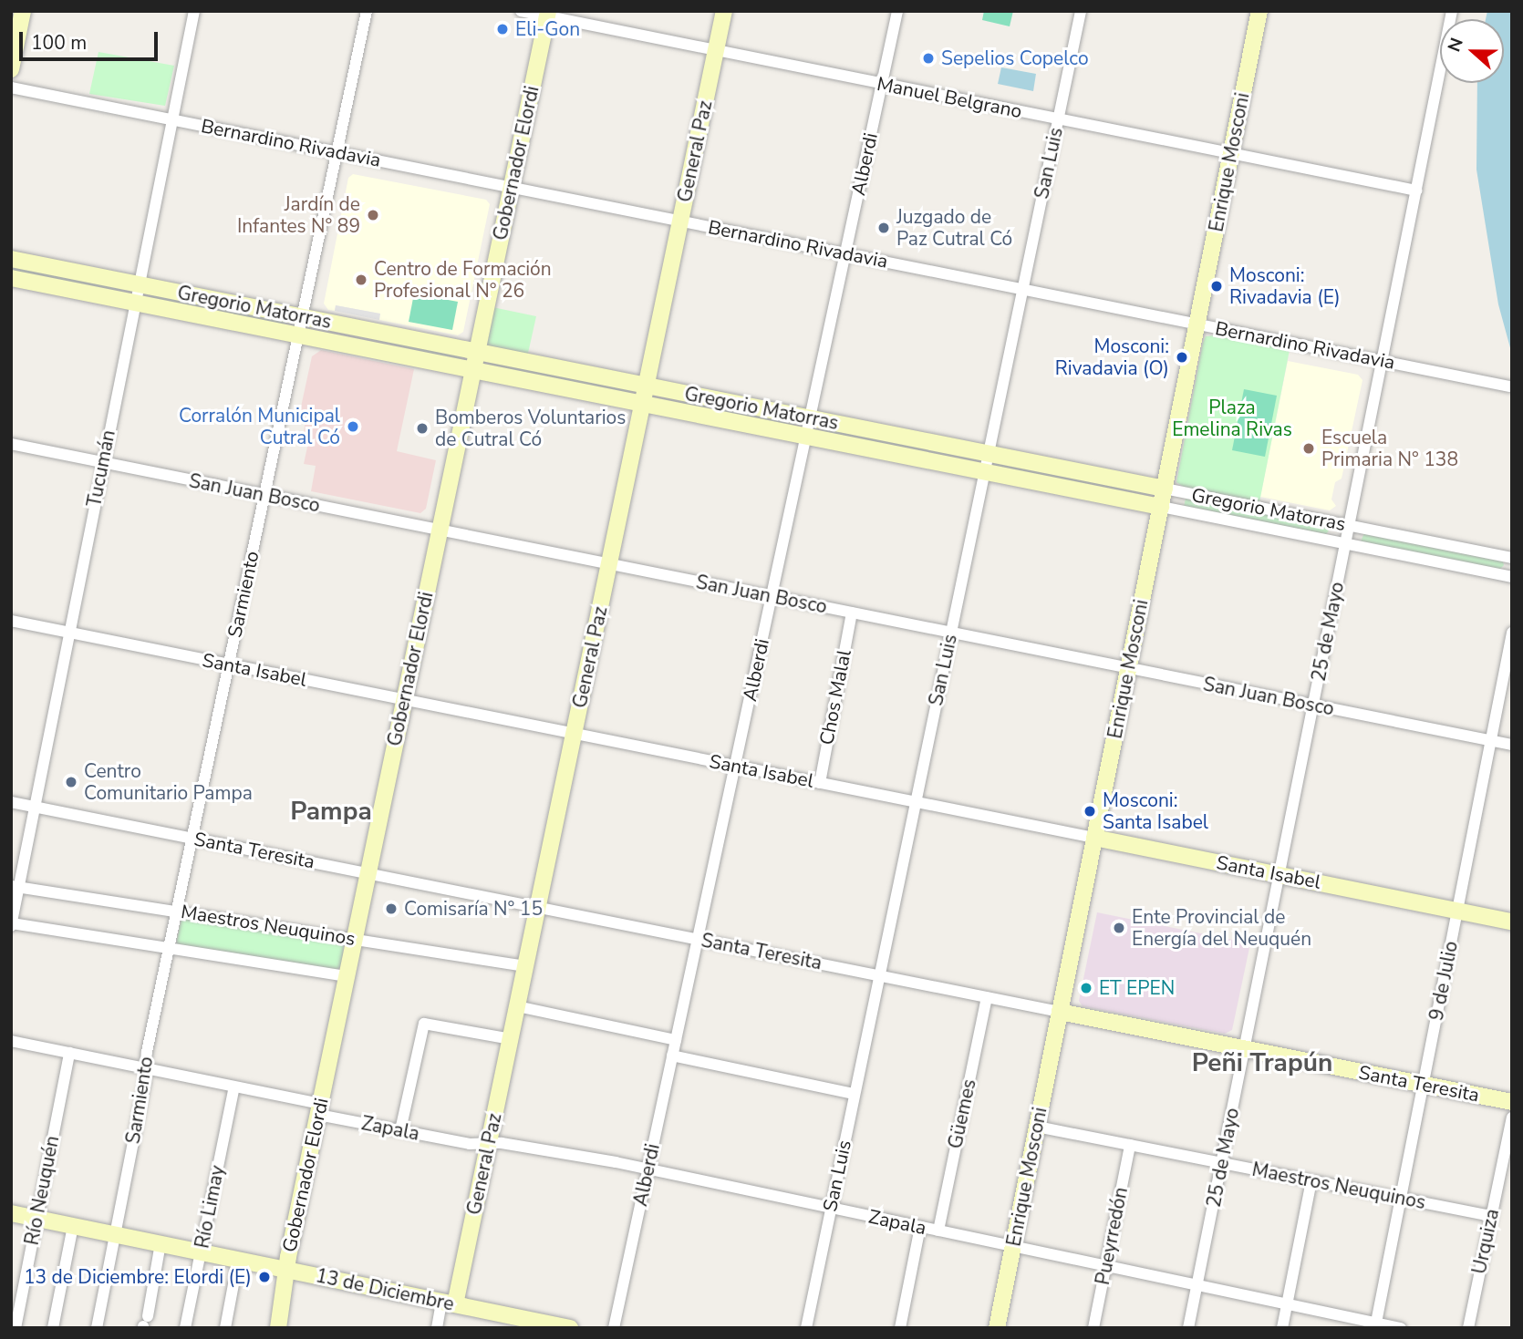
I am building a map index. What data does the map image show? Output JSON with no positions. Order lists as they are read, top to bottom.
{
  "streets": {
    "main road": [
      "General Paz",
      "Enrique Mosconi",
      "Gobernador Elordi",
      "Gregorio Matorras",
      "Santa Isabel",
      "Santa Teresita",
      "13 de Diciembre"
    ],
    "street": [
      "Manuel Belgrano",
      "Bernardino Rivadavia",
      "San Luis",
      "Alberdi",
      "Tucumán",
      "San Juan Bosco",
      "Sarmiento",
      "25 de Mayo",
      "Chos Malal",
      "Maestros Neuquinos",
      "9 de Julio",
      "Güemes",
      "Zapala",
      "Río Neuquén",
      "Río Limay",
      "Pueyrredón",
      "Urquiza"
    ]
  },
  "crossings": [
    ["Manuel Belgrano", "General Paz"],
    ["Manuel Belgrano", "Enrique Mosconi"],
    ["Manuel Belgrano", "Gobernador Elordi"],
    ["Manuel Belgrano", "San Luis"],
    ["Manuel Belgrano", "Alberdi"],
    ["Manuel Belgrano", "25 de Mayo"],
    ["Bernardino Rivadavia", "General Paz"],
    ["Bernardino Rivadavia", "Enrique Mosconi"],
    ["Bernardino Rivadavia", "Gobernador Elordi"],
    ["Bernardino Rivadavia", "San Luis"],
    ["Bernardino Rivadavia", "Alberdi"],
    ["Bernardino Rivadavia", "Tucumán"],
    ["Bernardino Rivadavia", "Sarmiento"],
    ["Bernardino Rivadavia", "25 de Mayo"],
    ["General Paz", "Gregorio Matorras"],
    ["General Paz", "San Juan Bosco"],
    ["General Paz", "Santa Isabel"],
    ["General Paz", "Santa Teresita"],
    ["General Paz", "Maestros Neuquinos"],
    ["General Paz", "Zapala"],
    ["General Paz", "13 de Diciembre"],
    ["Enrique Mosconi", "Gregorio Matorras"],
    ["Enrique Mosconi", "San Juan Bosco"],
    ["Enrique Mosconi", "Santa Isabel"],
    ["Enrique Mosconi", "Santa Teresita"],
    ["Enrique Mosconi", "Maestros Neuquinos"],
    ["Enrique Mosconi", "Zapala"],
    ["Gobernador Elordi", "Gregorio Matorras"],
    ["Gobernador Elordi", "San Juan Bosco"],
    ["Gobernador Elordi", "Santa Isabel"],
    ["Gobernador Elordi", "Santa Teresita"],
    ["Gobernador Elordi", "Maestros Neuquinos"],
    ["Gobernador Elordi", "Zapala"],
    ["Gobernador Elordi", "13 de Diciembre"],
    ["San Luis", "Gregorio Matorras"],
    ["San Luis", "San Juan Bosco"],
    ["San Luis", "Santa Isabel"],
    ["San Luis", "Santa Teresita"],
    ["San Luis", "Zapala"],
    ["Alberdi", "Gregorio Matorras"],
    ["Alberdi", "San Juan Bosco"],
    ["Alberdi", "Santa Isabel"],
    ["Alberdi", "Santa Teresita"],
    ["Alberdi", "Zapala"],
    ["Gregorio Matorras", "Tucumán"],
    ["Gregorio Matorras", "Sarmiento"],
    ["Gregorio Matorras", "25 de Mayo"],
    ["Tucumán", "San Juan Bosco"],
    ["Tucumán", "Santa Isabel"],
    ["Tucumán", "Santa Teresita"],
    ["Tucumán", "Maestros Neuquinos"],
    ["San Juan Bosco", "Sarmiento"],
    ["San Juan Bosco", "25 de Mayo"],
    ["San Juan Bosco", "Chos Malal"],
    ["San Juan Bosco", "9 de Julio"],
    ["Sarmiento", "Santa Isabel"],
    ["Sarmiento", "Santa Teresita"],
    ["Sarmiento", "Maestros Neuquinos"],
    ["Sarmiento", "Zapala"],
    ["Sarmiento", "13 de Diciembre"],
    ["25 de Mayo", "Santa Isabel"],
    ["25 de Mayo", "Santa Teresita"],
    ["25 de Mayo", "Maestros Neuquinos"],
    ["25 de Mayo", "Zapala"],
    ["Santa Isabel", "Chos Malal"],
    ["Santa Isabel", "9 de Julio"],
    ["Santa Teresita", "9 de Julio"],
    ["Santa Teresita", "Güemes"],
    ["Maestros Neuquinos", "9 de Julio"],
    ["Maestros Neuquinos", "Pueyrredón"],
    ["Maestros Neuquinos", "Urquiza"],
    ["9 de Julio", "Zapala"],
    ["Güemes", "Zapala"],
    ["Zapala", "Río Neuquén"],
    ["Zapala", "Río Limay"],
    ["Zapala", "Pueyrredón"],
    ["Río Neuquén", "13 de Diciembre"],
    ["Río Limay", "13 de Diciembre"]
  ],
  "districts": ["Pampa", "Peñi Trapún"],
  "parks": ["Plaza Emelina Rivas"],
  "places": [
    "Eli-Gon",
    "Sepelios Copelco",
    "Jardín de Infantes N° 89",
    "Juzgado de Paz Cutral Có",
    "Centro de Formación Profesional N° 26",
    "Mosconi: Rivadavia (E)",
    "Mosconi: Rivadavia (O)",
    "Corralón Municipal Cutral Có",
    "Bomberos Voluntarios de Cutral Có",
    "Escuela Primaria N° 138",
    "Centro Comunitario Pampa",
    "Mosconi: Santa Isabel",
    "Comisaría N° 15",
    "Ente Provincial de Energía del Neuquén",
    "ET EPEN",
    "13 de Diciembre: Elordi (E)"
  ],
  "scale_bar": "100 m",
  "north": "left"
}
